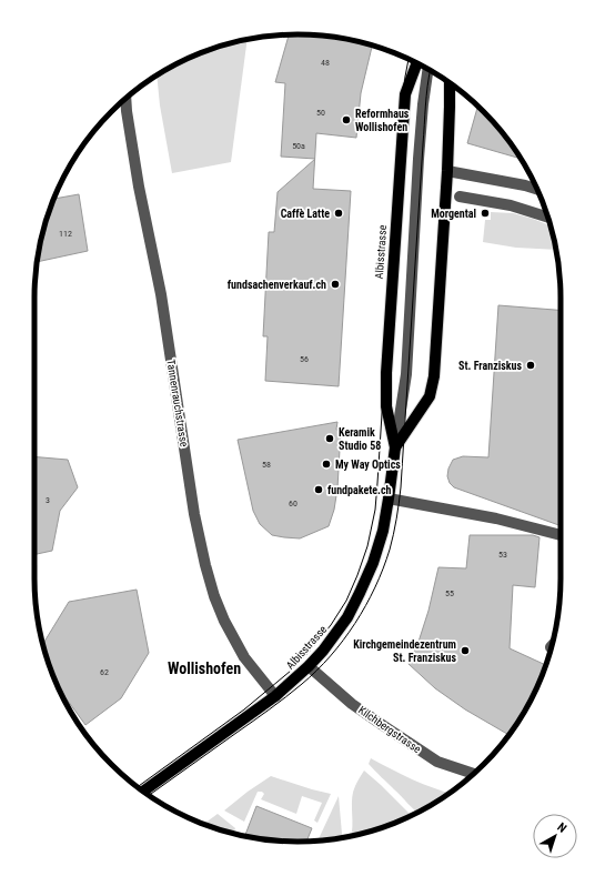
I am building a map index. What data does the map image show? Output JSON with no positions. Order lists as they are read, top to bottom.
{
  "streets": {
    "main road": ["Albisstrasse"],
    "street": ["Tannenrauchstrasse", "Kilchbergstrasse"]
  },
  "crossings": [
    ["Albisstrasse", "Tannenrauchstrasse"],
    ["Albisstrasse", "Kilchbergstrasse"]
  ],
  "districts": ["Wollishofen"],
  "places": [
    "Reformhaus Wollishofen",
    "Caffè Latte",
    "Morgental",
    "fundsachenverkauf.ch",
    "St. Franziskus",
    "Keramik Studio 58",
    "My Way Optics",
    "fundpakete.ch",
    "Kirchgemeindezentrum St. Franziskus"
  ],
  "house_numbers": [
    "48",
    "50",
    "50a",
    "112",
    "56",
    "58",
    "3",
    "60",
    "53",
    "55",
    "62"
  ],
  "north": "top right"
}
